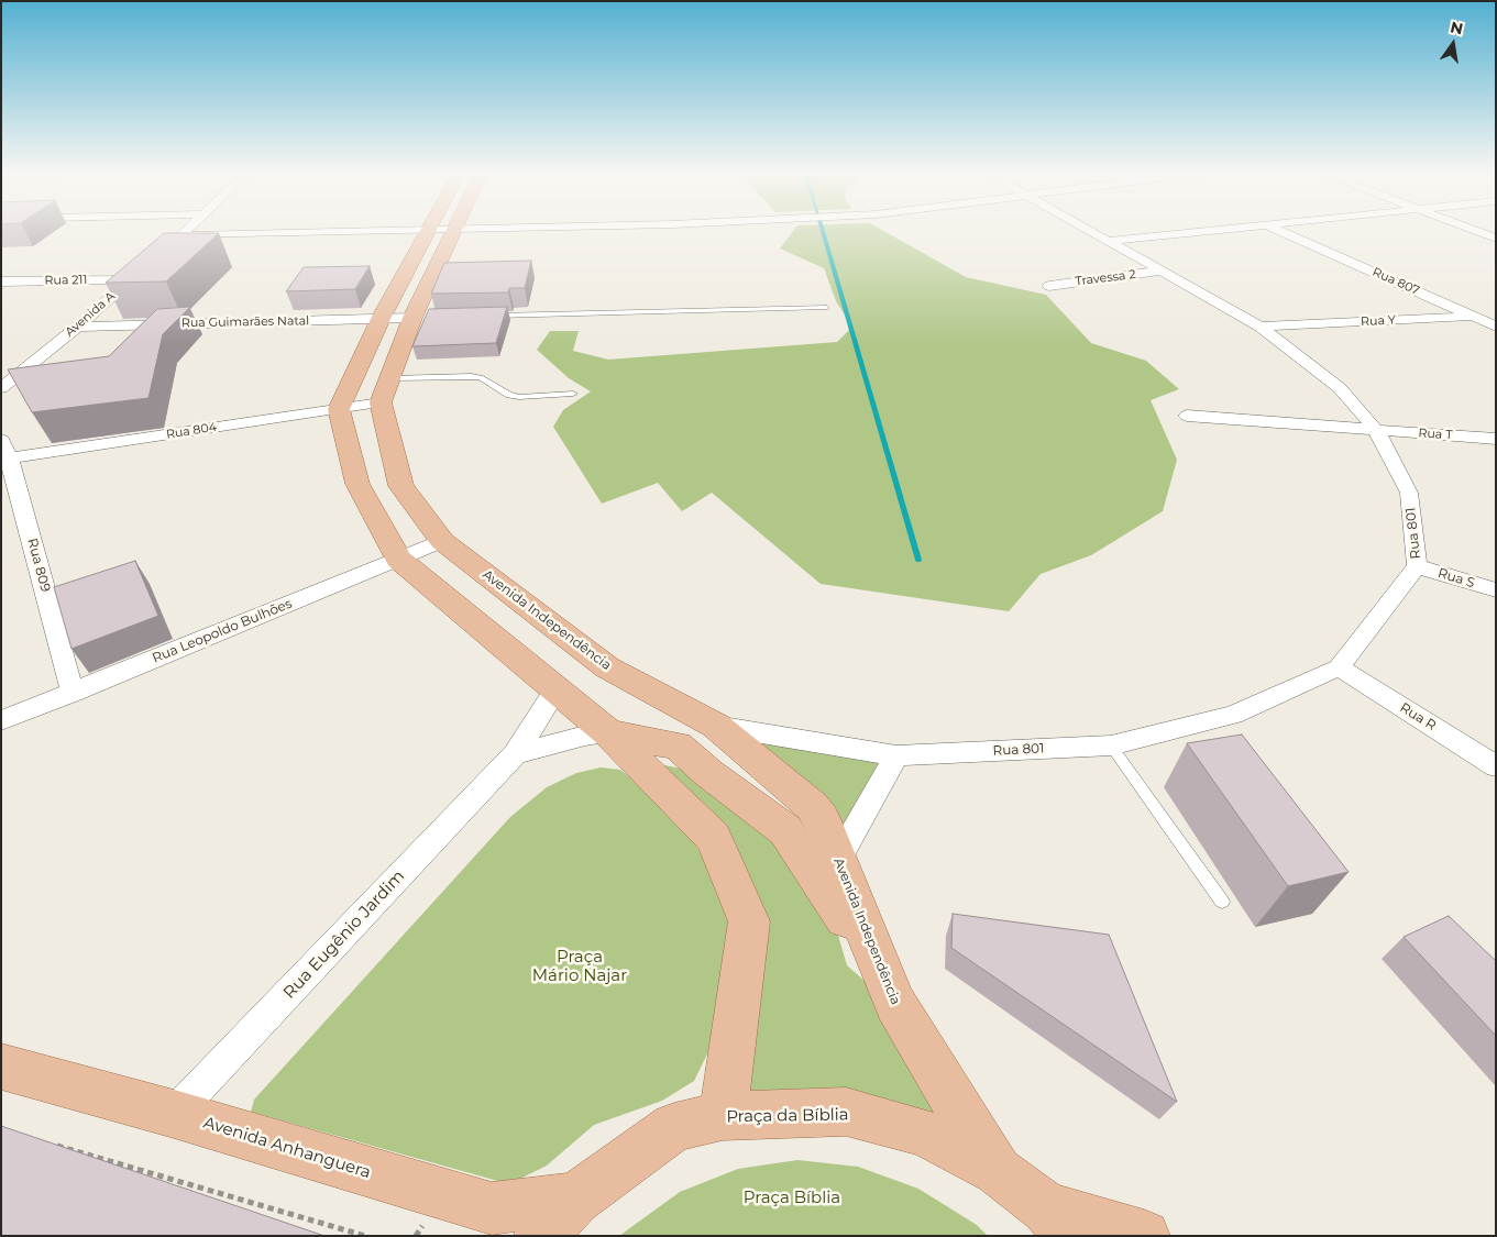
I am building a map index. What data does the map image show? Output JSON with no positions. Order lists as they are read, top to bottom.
{
  "streets": {
    "main road": ["Avenida Independência", "Praça da Bíblia", "Avenida Anhanguera"],
    "street": [
      "Travessa 2",
      "Rua 211",
      "Rua 807",
      "Avenida A",
      "Rua Y",
      "Rua Guimarães Natal",
      "Rua 804",
      "Rua T",
      "Rua 801",
      "Rua 809",
      "Rua S",
      "Rua Leopoldo Bulhões",
      "Rua R",
      "Rua Eugênio Jardim"
    ]
  },
  "crossings": [
    ["Travessa 2", "Rua 801"],
    ["Rua 211", "Avenida A"],
    ["Rua 807", "Rua Y"],
    ["Avenida A", "Rua Guimarães Natal"],
    ["Rua Y", "Rua 801"],
    ["Rua 804", "Rua 809"],
    ["Rua 804", "Avenida Independência"],
    ["Rua T", "Rua 801"],
    ["Rua 801", "Rua S"],
    ["Rua 801", "Avenida Independência"],
    ["Rua 801", "Rua R"],
    ["Rua 809", "Rua Leopoldo Bulhões"],
    ["Avenida Independência", "Rua Leopoldo Bulhões"],
    ["Avenida Independência", "Praça da Bíblia"],
    ["Rua Eugênio Jardim", "Avenida Anhanguera"],
    ["Praça da Bíblia", "Avenida Anhanguera"]
  ],
  "parks": ["Praça Mário Najar", "Praça Bíblia"],
  "north": "top"
}
